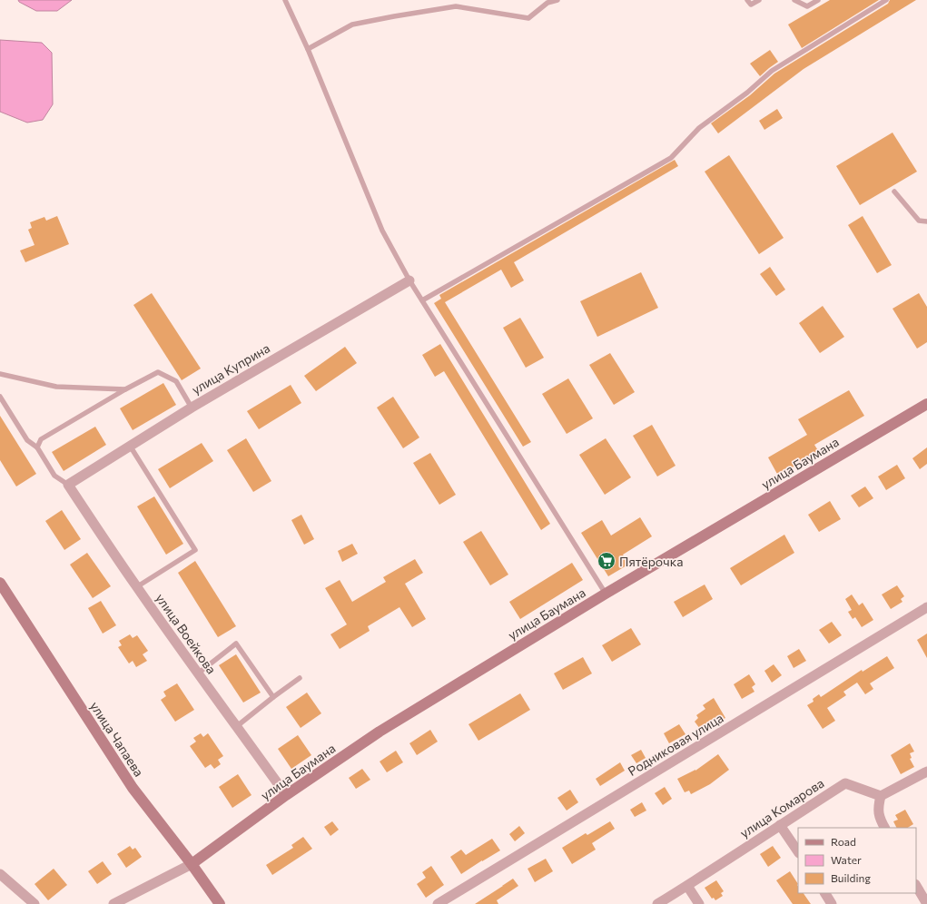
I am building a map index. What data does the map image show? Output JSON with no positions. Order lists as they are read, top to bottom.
{
  "streets": {
    "street": [
      "улица Куприна",
      "улица Баумана",
      "улица Воейкова",
      "улица Чапаева",
      "Родниковая улица",
      "улица Комарова"
    ]
  },
  "crossings": [
    ["улица Куприна", "улица Воейкова"],
    ["улица Баумана", "улица Воейкова"],
    ["улица Баумана", "улица Чапаева"]
  ],
  "places": {
    "supermarket": ["Пятёрочка"]
  },
  "legend": ["Road", "Water", "Building"]
}
